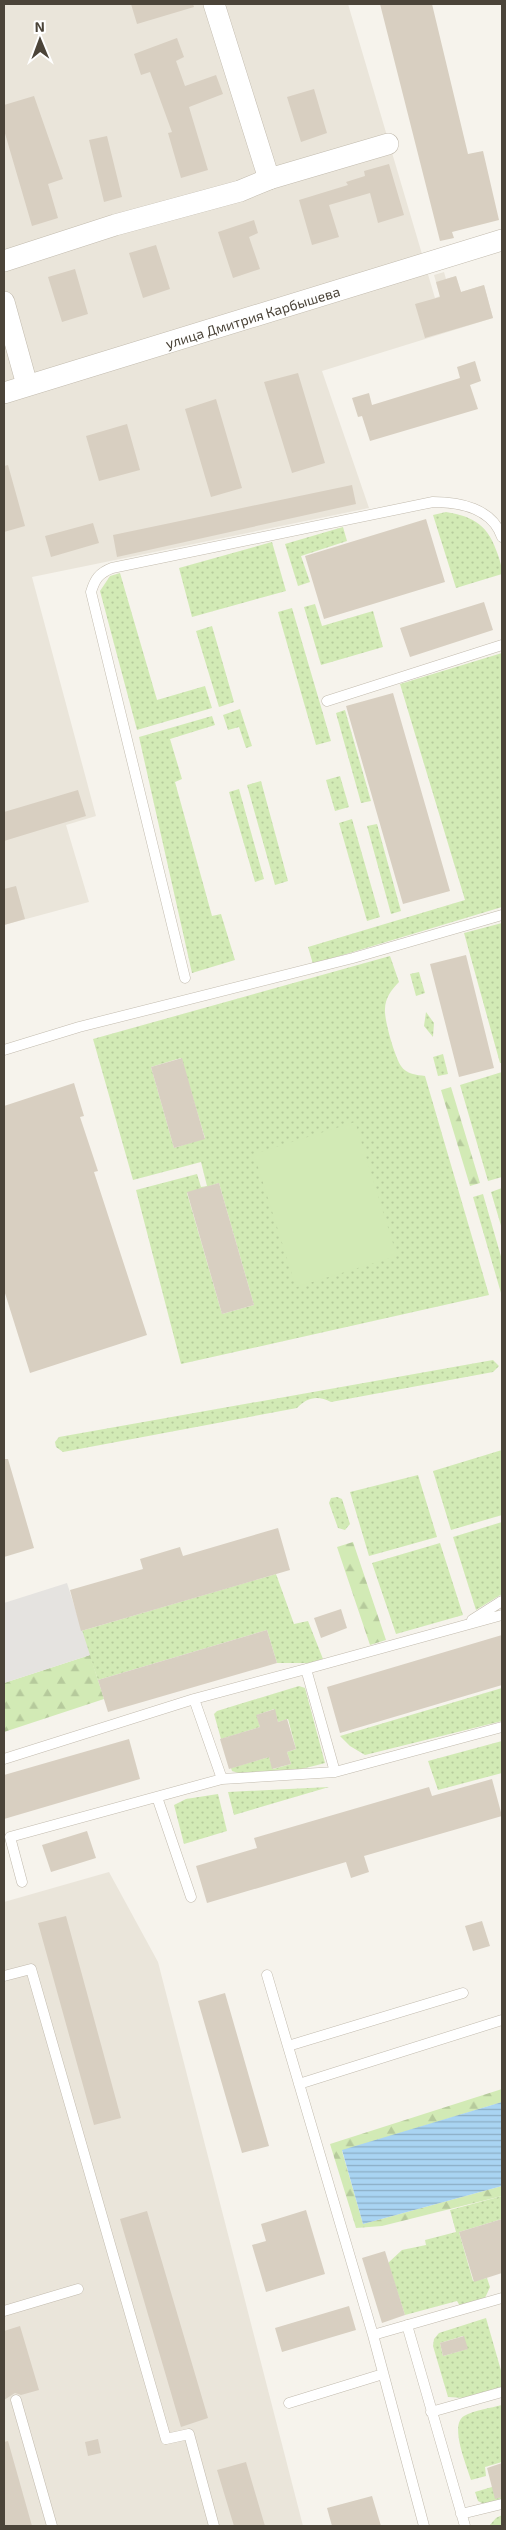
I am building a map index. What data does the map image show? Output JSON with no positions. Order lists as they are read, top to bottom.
{
  "streets": {
    "street": ["улица Дмитрия Карбышева"]
  },
  "north": "top"
}
